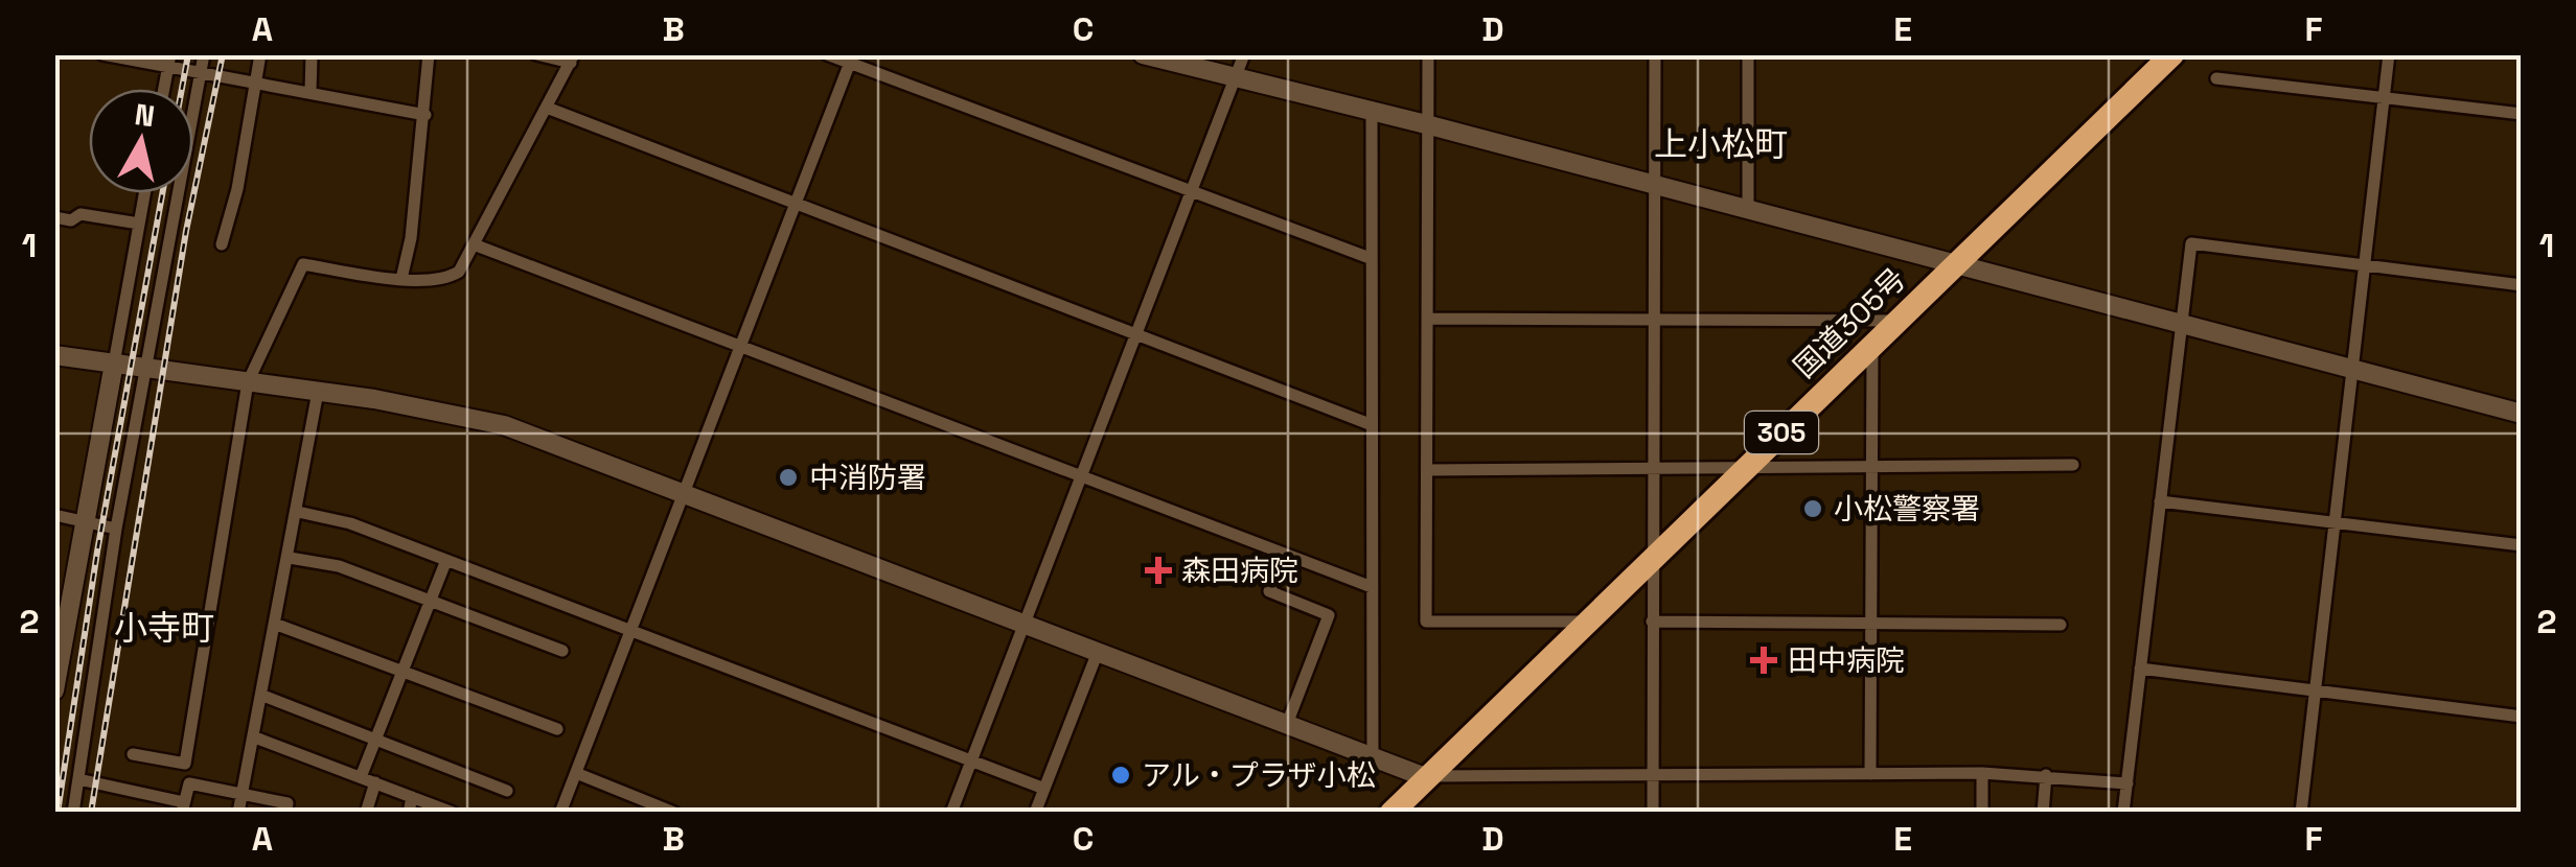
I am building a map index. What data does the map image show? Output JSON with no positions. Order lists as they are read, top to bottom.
{
  "streets": {
    "highway": ["国道305号", "305"]
  },
  "districts": ["上小松町", "小寺町"],
  "places": {
    "other": ["中消防署", "小松警察署", "アル・プラザ小松"],
    "health": ["森田病院", "田中病院"]
  },
  "north": "top",
  "grid": {
    "columns": [
      "A",
      "B",
      "C",
      "D",
      "E",
      "F"
    ],
    "rows": ["1", "2"]
  }
}
